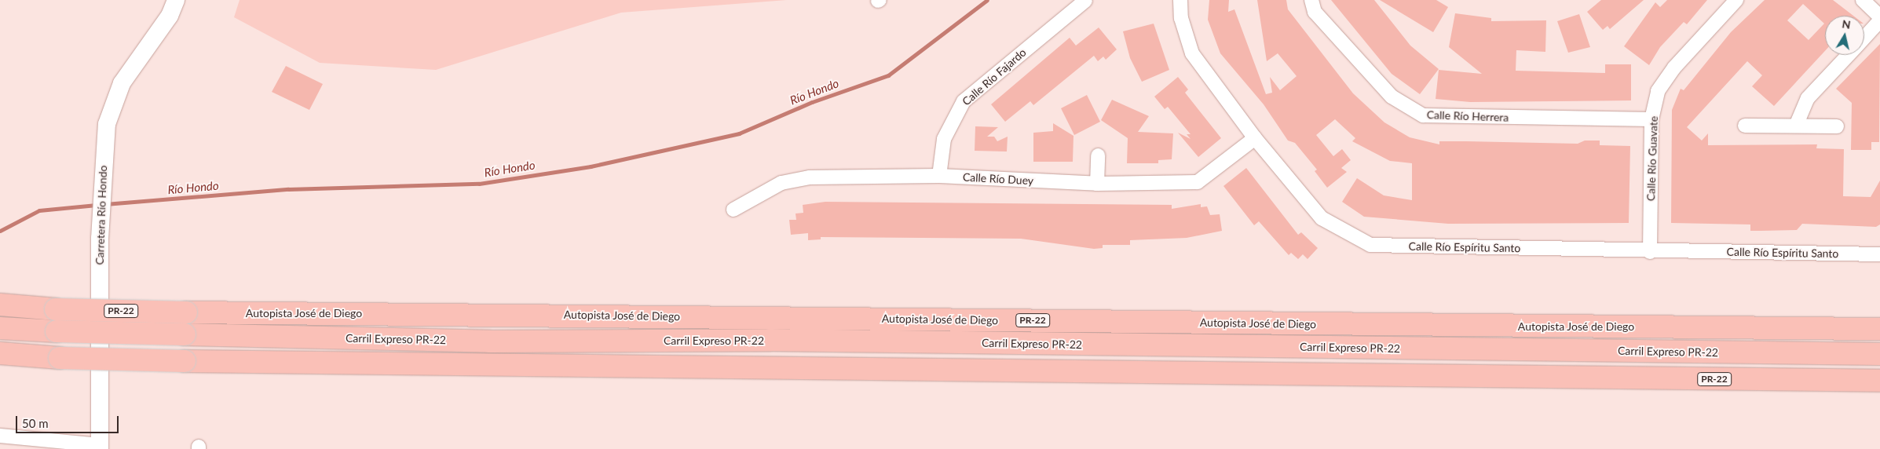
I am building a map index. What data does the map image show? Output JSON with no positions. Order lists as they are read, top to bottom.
{
  "streets": {
    "highway": ["PR-22", "Autopista José de Diego", "Carril Expreso PR-22"],
    "street": [
      "Calle Río Fajardo",
      "Calle Río Herrera",
      "Calle Río Guavate",
      "Calle Río Duey",
      "Carretera Río Hondo",
      "Calle Río Espíritu Santo"
    ]
  },
  "crossings": [
    ["Calle Río Fajardo", "Calle Río Duey"],
    ["Calle Río Herrera", "Calle Río Guavate"],
    ["Calle Río Guavate", "Calle Río Espíritu Santo"],
    ["Calle Río Duey", "Calle Río Espíritu Santo"]
  ],
  "water": ["Río Hondo"],
  "scale_bar": "50 m",
  "north": "top"
}
